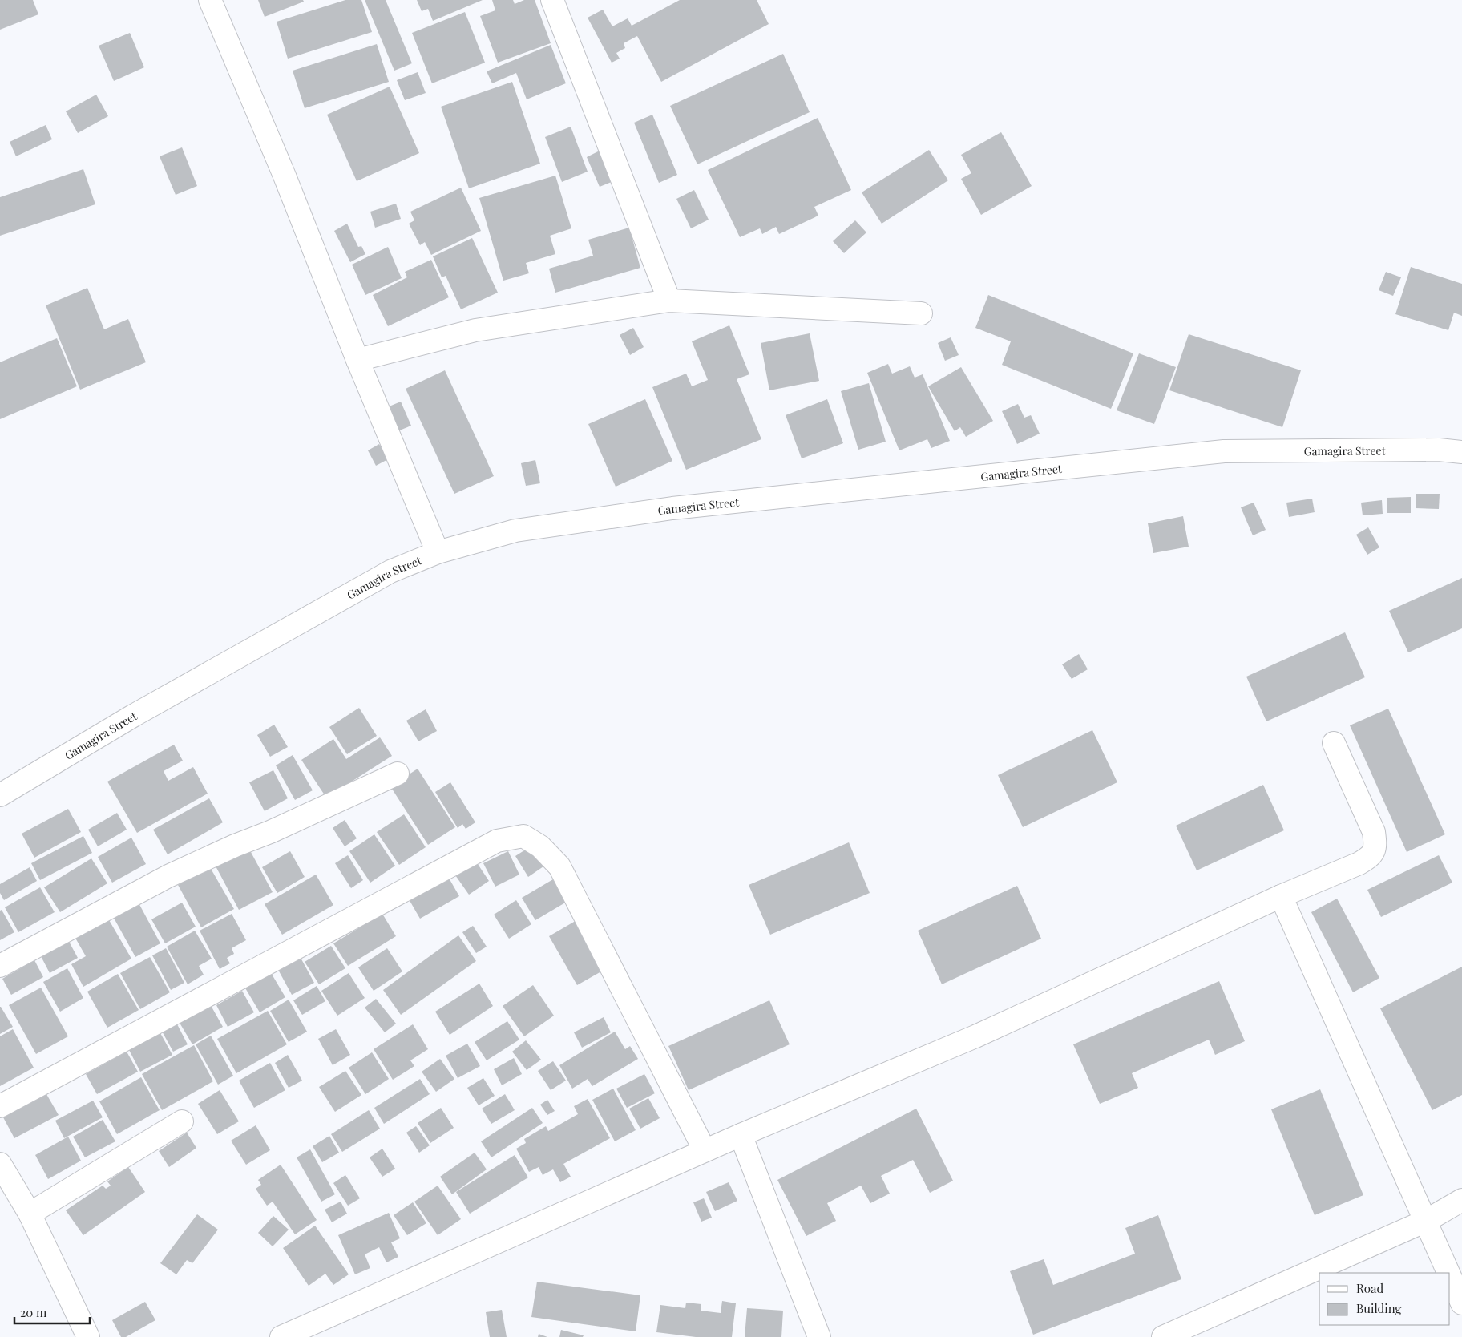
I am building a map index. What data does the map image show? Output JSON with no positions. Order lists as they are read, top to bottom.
{
  "streets": {
    "street": ["Gamagira Street"]
  },
  "legend": ["Road", "Building"],
  "scale_bar": "20 m"
}
